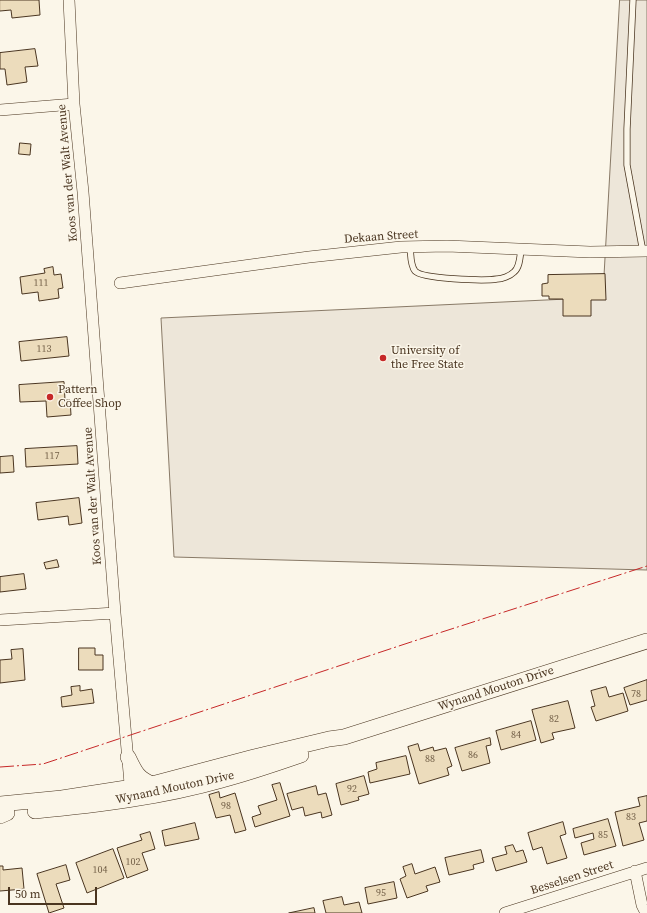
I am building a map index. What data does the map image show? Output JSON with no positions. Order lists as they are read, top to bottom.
{
  "streets": {
    "street": [
      "Koos van der Walt Avenue",
      "Dekaan Street",
      "Wynand Mouton Drive",
      "Besselsen Street"
    ]
  },
  "crossings": [
    ["Koos van der Walt Avenue", "Wynand Mouton Drive"]
  ],
  "places": ["University of the Free State", "Pattern Coffee Shop"],
  "house_numbers": [
    "111",
    "113",
    "117",
    "78",
    "82",
    "84",
    "86",
    "88",
    "92",
    "98",
    "83",
    "85",
    "102",
    "104",
    "95"
  ],
  "scale_bar": "50 m"
}
